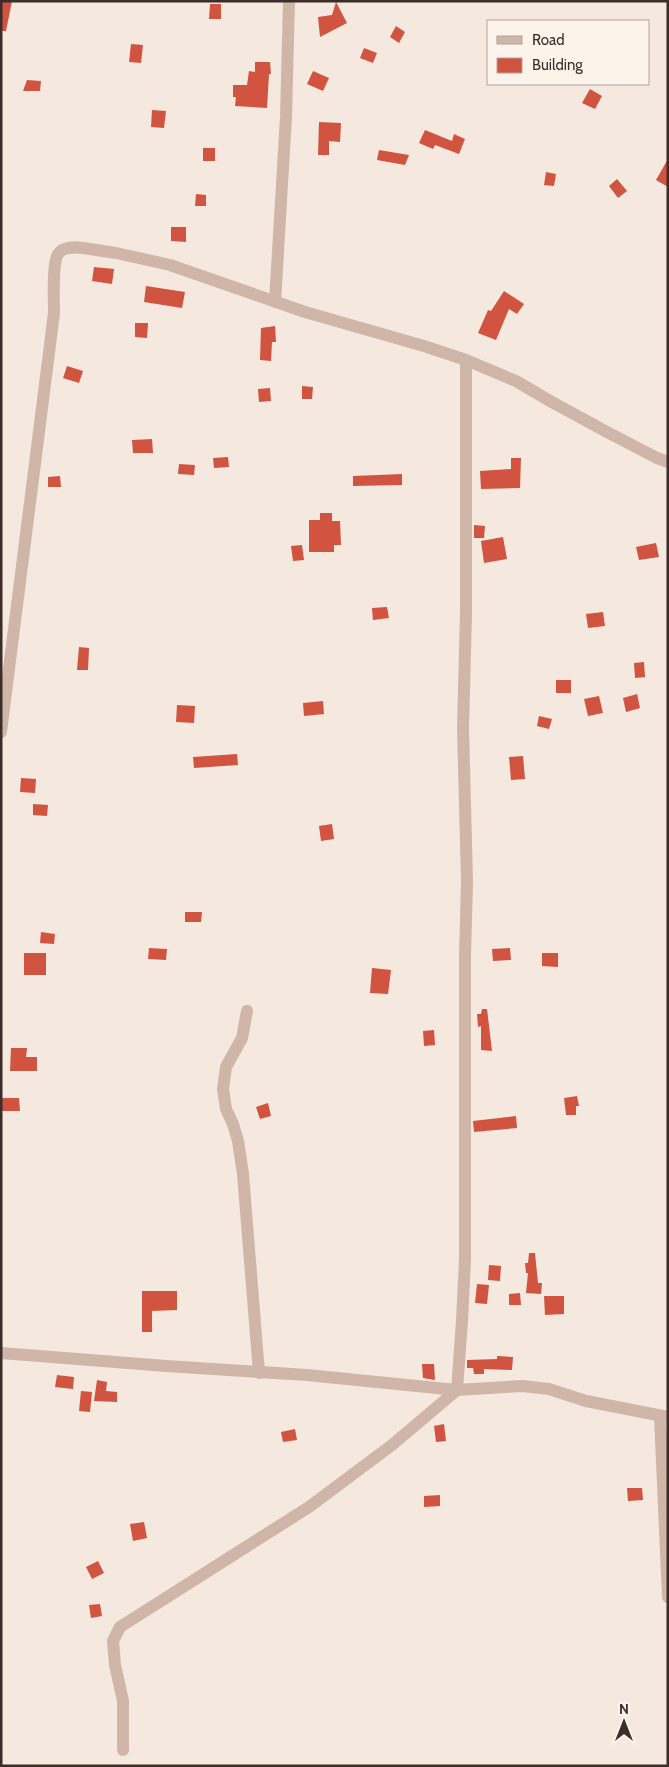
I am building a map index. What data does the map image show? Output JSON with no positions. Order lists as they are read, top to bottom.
{
  "legend": ["Road", "Building"],
  "north": "top"
}
